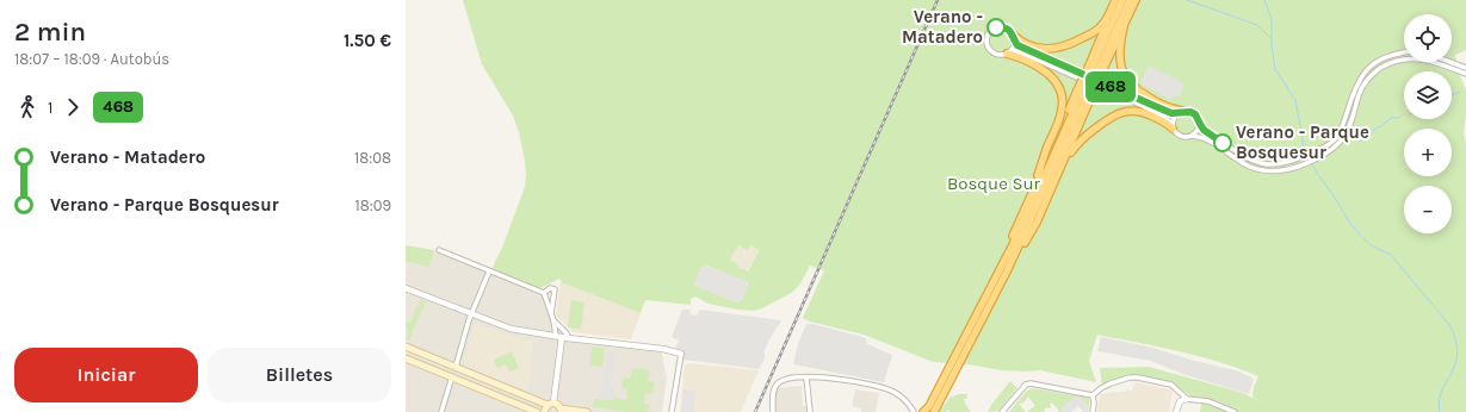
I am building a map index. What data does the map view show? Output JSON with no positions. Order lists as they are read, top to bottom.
{
  "parks": ["Bosque Sur"],
  "places": ["Verano - Matadero", "Verano - Parque Bosquesur"],
  "lines": ["bus line 468"],
  "page": {
    "heading": ["2 min", "18:07 – 18:09 · Autobús", "1.50 €"],
    "on_map": "468",
    "map_buttons": ["+", "−"],
    "legs": ["1", "468"],
    "list": [
      {
        "name": "Verano - Matadero",
        "value": "18:08"
      },
      {
        "name": "Verano - Parque Bosquesur",
        "value": "18:09"
      }
    ],
    "buttons": ["Iniciar", "Billetes"]
  }
}
